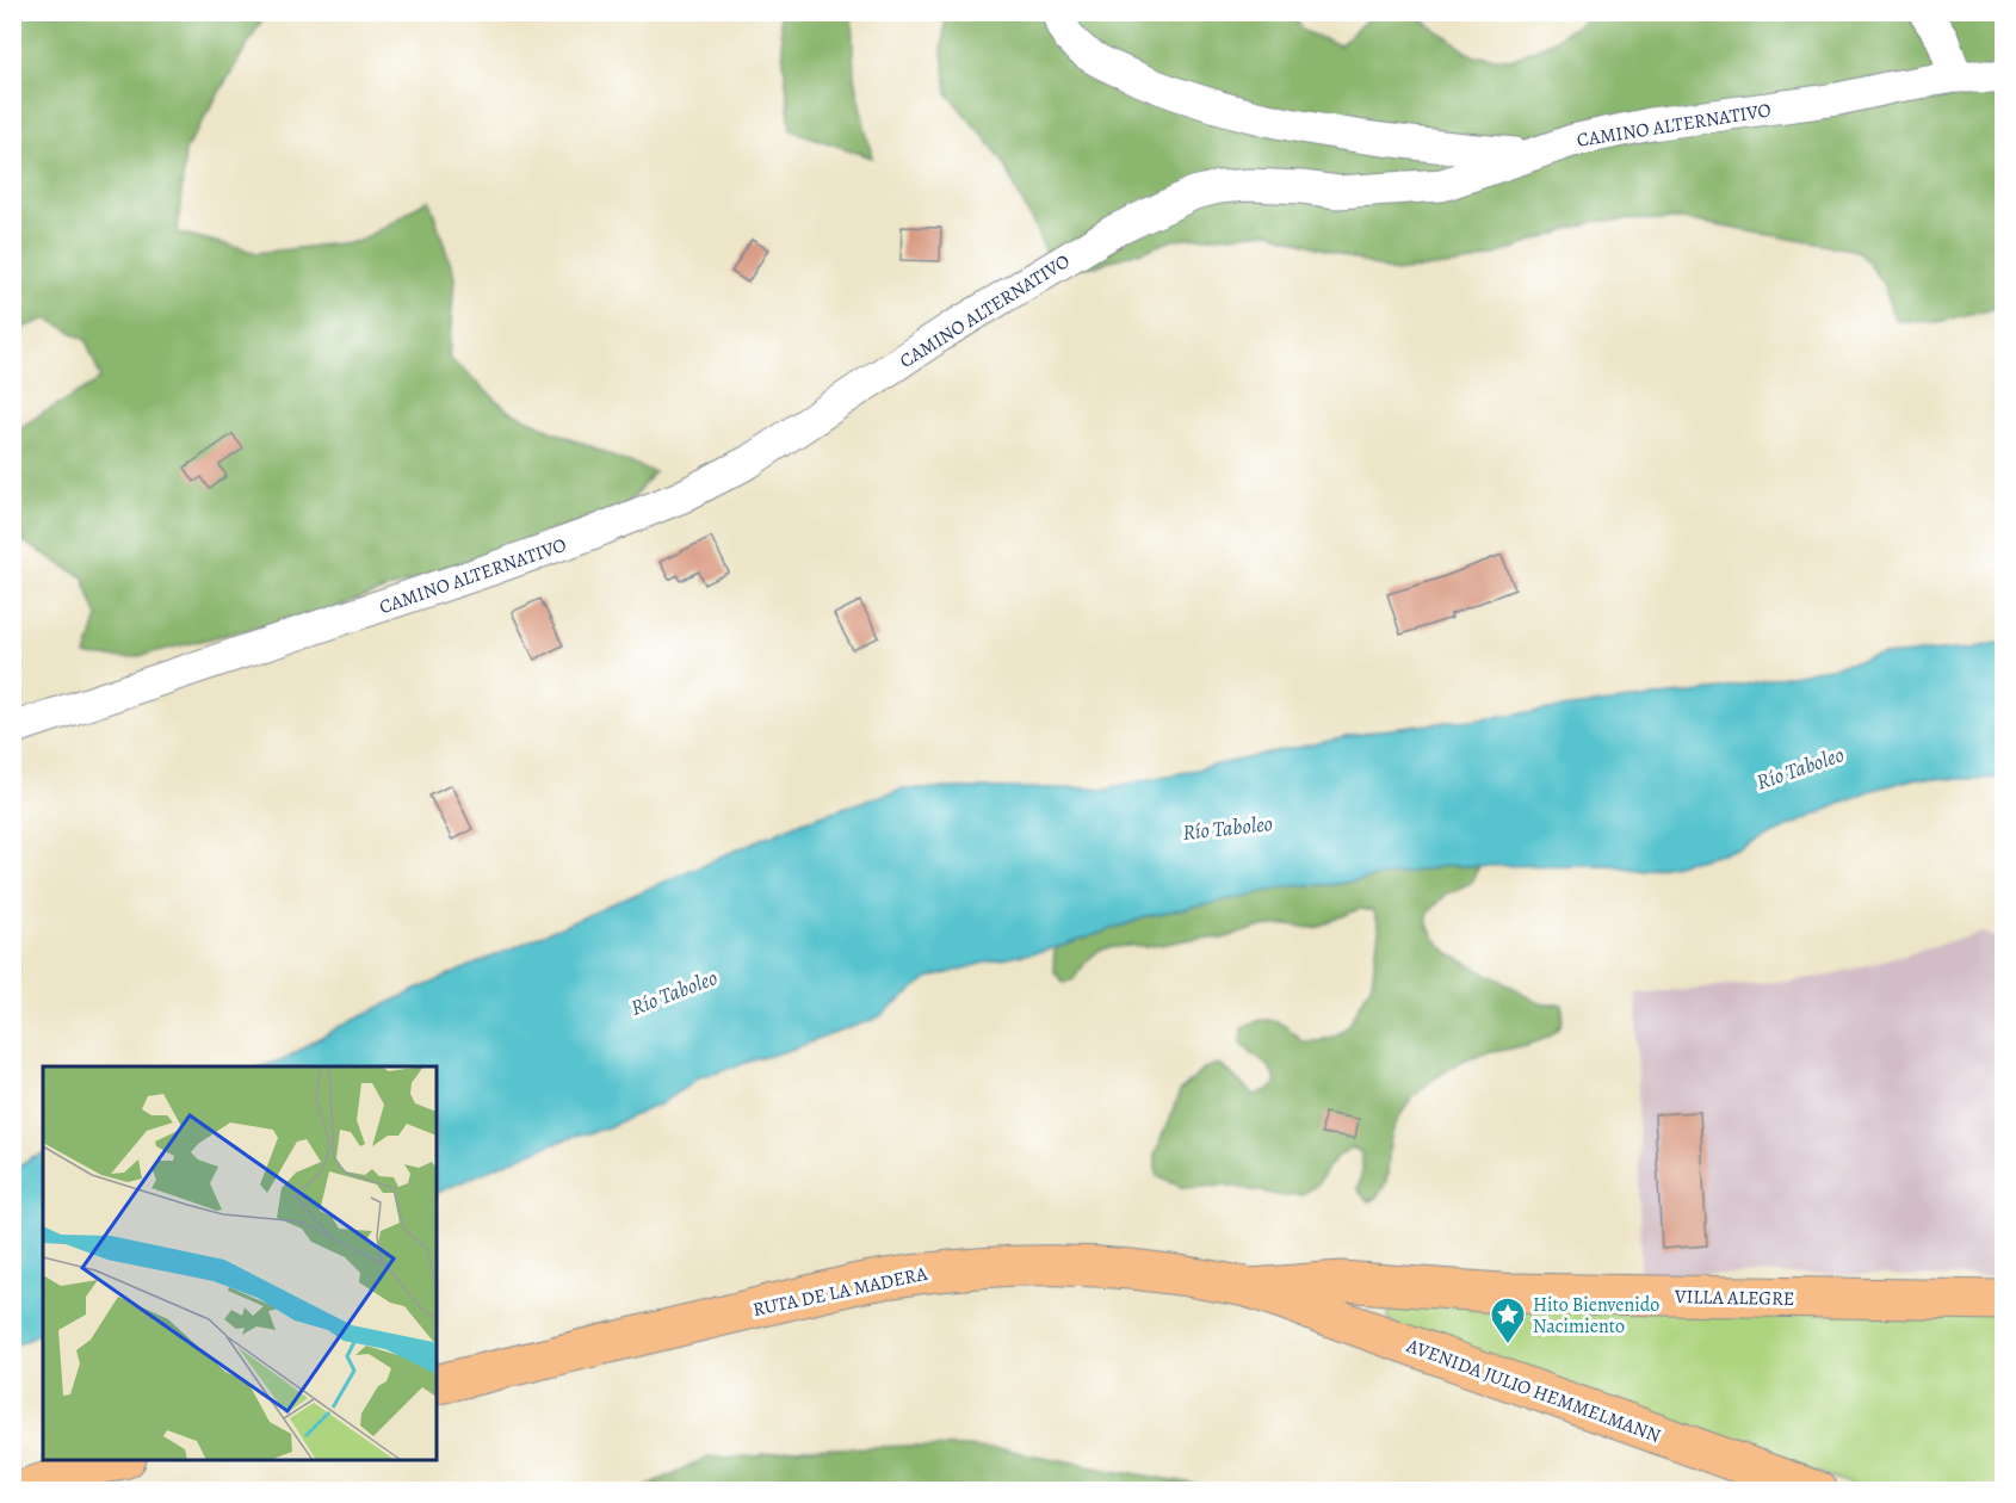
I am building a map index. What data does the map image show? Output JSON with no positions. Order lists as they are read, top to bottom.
{
  "streets": {
    "main road": ["RUTA DE LA MADERA", "VILLA ALEGRE", "AVENIDA JULIO HEMMELMANN"],
    "street": ["CAMINO ALTERNATIVO"]
  },
  "crossings": [
    ["RUTA DE LA MADERA", "VILLA ALEGRE"],
    ["RUTA DE LA MADERA", "AVENIDA JULIO HEMMELMANN"],
    ["VILLA ALEGRE", "AVENIDA JULIO HEMMELMANN"]
  ],
  "water": ["Río Taboleo"],
  "places": {
    "place": ["Hito Bienvenido Nacimiento"]
  }
}
